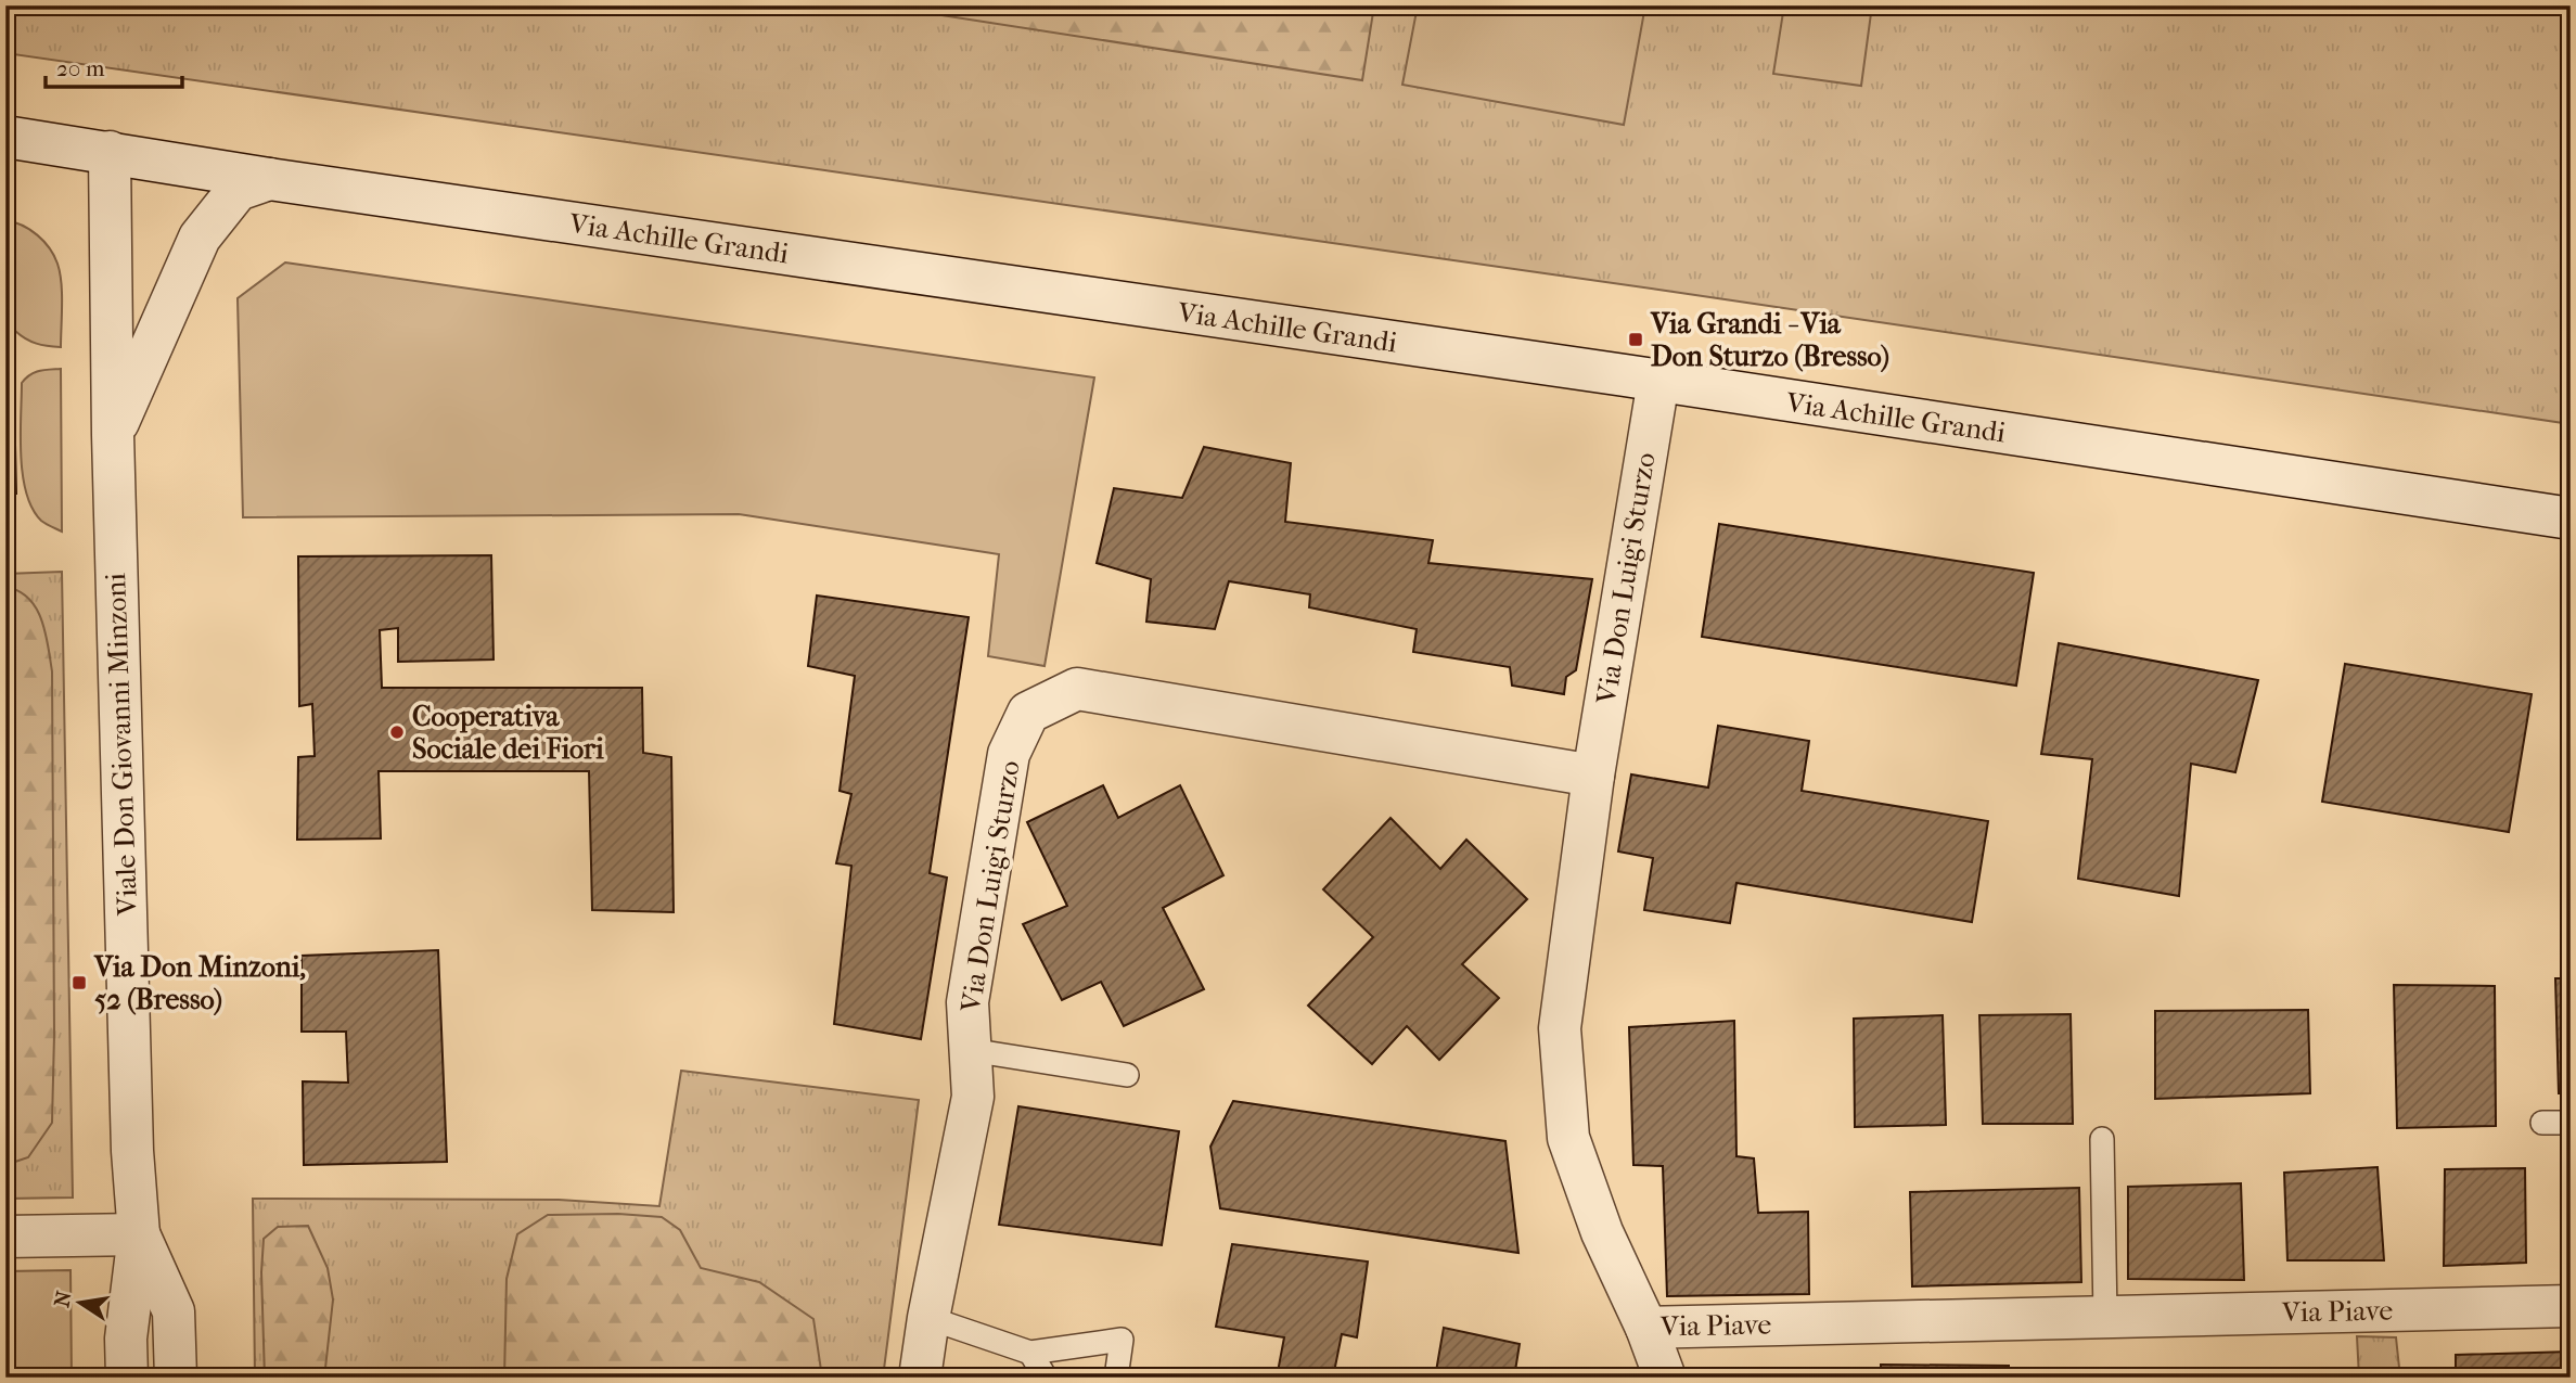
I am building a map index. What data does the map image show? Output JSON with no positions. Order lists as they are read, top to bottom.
{
  "streets": {
    "street": [
      "Via Achille Grandi",
      "Via Don Luigi Sturzo",
      "Viale Don Giovanni Minzoni",
      "Via Piave"
    ]
  },
  "crossings": [
    ["Via Achille Grandi", "Via Don Luigi Sturzo"],
    ["Via Achille Grandi", "Viale Don Giovanni Minzoni"],
    ["Via Don Luigi Sturzo", "Via Piave"]
  ],
  "places": {
    "transit": ["Via Grandi - Via Don Sturzo (Bresso)", "Via Don Minzoni, 52 (Bresso)"],
    "other": ["Cooperativa Sociale dei Fiori"]
  },
  "scale_bar": "20 m",
  "north": "left"
}
